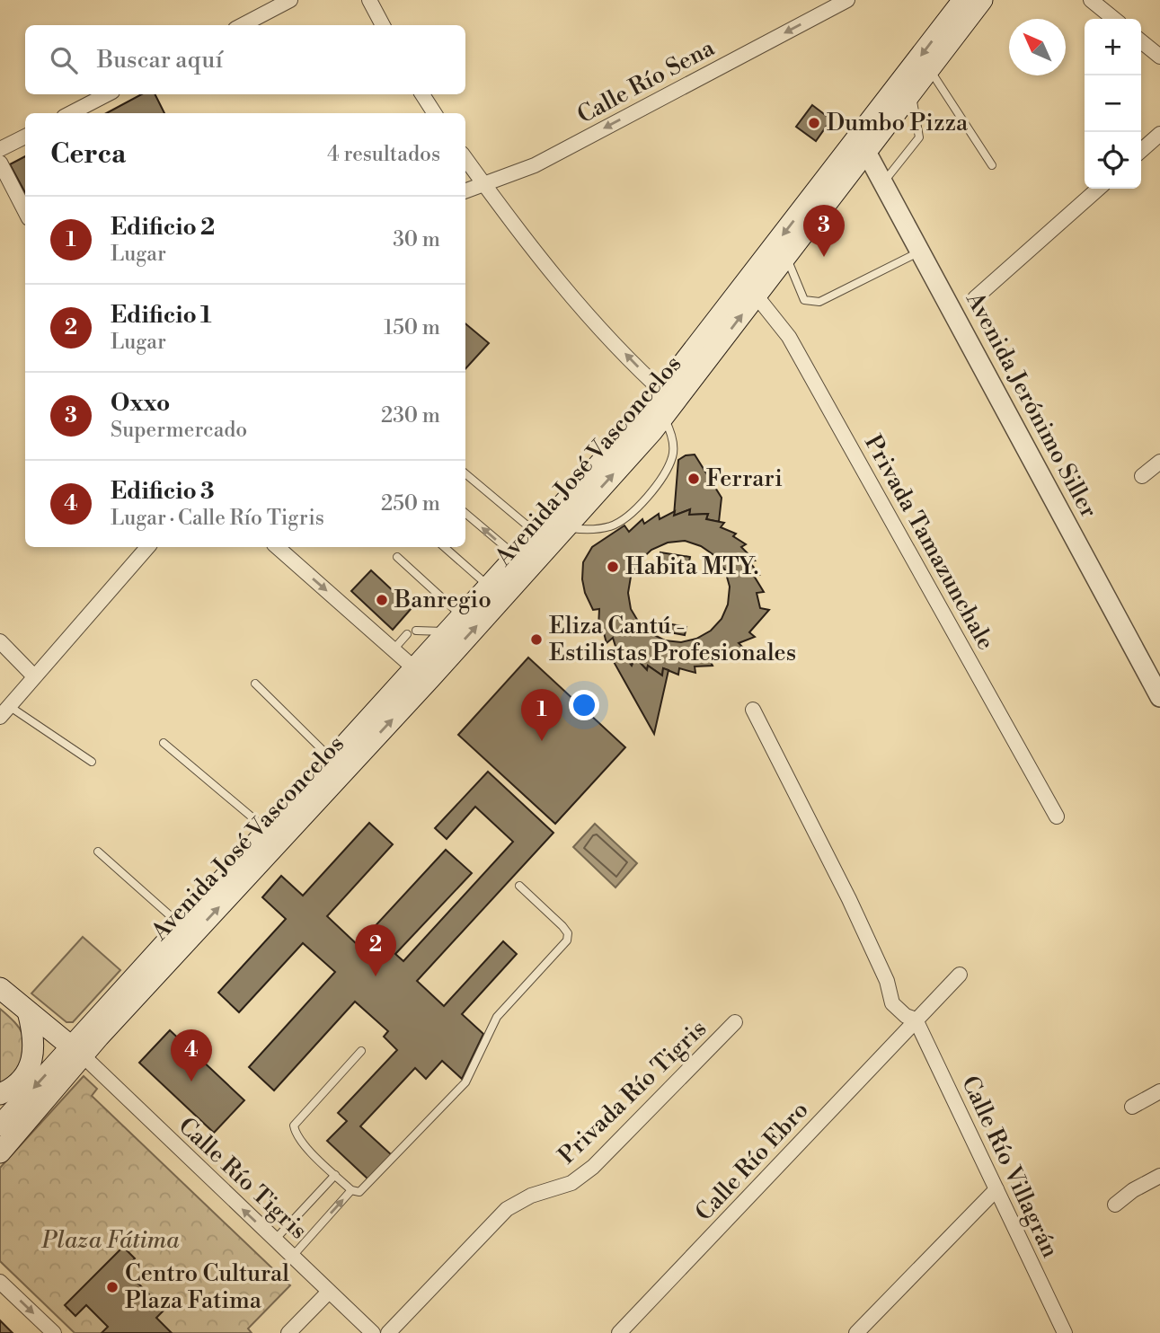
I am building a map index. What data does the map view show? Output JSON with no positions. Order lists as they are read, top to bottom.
{
  "streets": {
    "main road": ["Avenida José Vasconcelos"],
    "street": [
      "Calle Río Sena",
      "Avenida Jerónimo Siller",
      "Privada Tamazunchale",
      "Privada Río Tigris",
      "Calle Río Ebro",
      "Calle Río Villagrán",
      "Calle Río Tigris"
    ]
  },
  "crossings": [
    ["Avenida Jerónimo Siller", "Avenida José Vasconcelos"],
    ["Avenida José Vasconcelos", "Privada Tamazunchale"],
    ["Avenida José Vasconcelos", "Calle Río Tigris"],
    ["Calle Río Ebro", "Calle Río Villagrán"]
  ],
  "one_way": ["Calle Río Sena", "Calle Río Tigris"],
  "parks": ["Plaza Fátima"],
  "places": [
    "Dumbo Pizza",
    "Ferrari",
    "Habita MTY.",
    "Banregio",
    "Eliza Cantú - Estilistas Profesionales",
    "Centro Cultural Plaza Fatima"
  ],
  "north": "top left",
  "page": {
    "map_buttons": ["+", "−"],
    "search": "Buscar aquí",
    "heading": ["Cerca", "4 resultados"],
    "list": [
      {
        "mark": "1",
        "name": "Edificio 2",
        "note": "Lugar",
        "value": "30 m"
      },
      {
        "mark": "2",
        "name": "Edificio 1",
        "note": "Lugar",
        "value": "150 m"
      },
      {
        "mark": "3",
        "name": "Oxxo",
        "note": "Supermercado",
        "value": "230 m"
      },
      {
        "mark": "4",
        "name": "Edificio 3",
        "note": "Lugar · Calle Río Tigris",
        "value": "250 m"
      }
    ],
    "pins": [
      "3",
      "1",
      "2",
      "4"
    ]
  }
}
